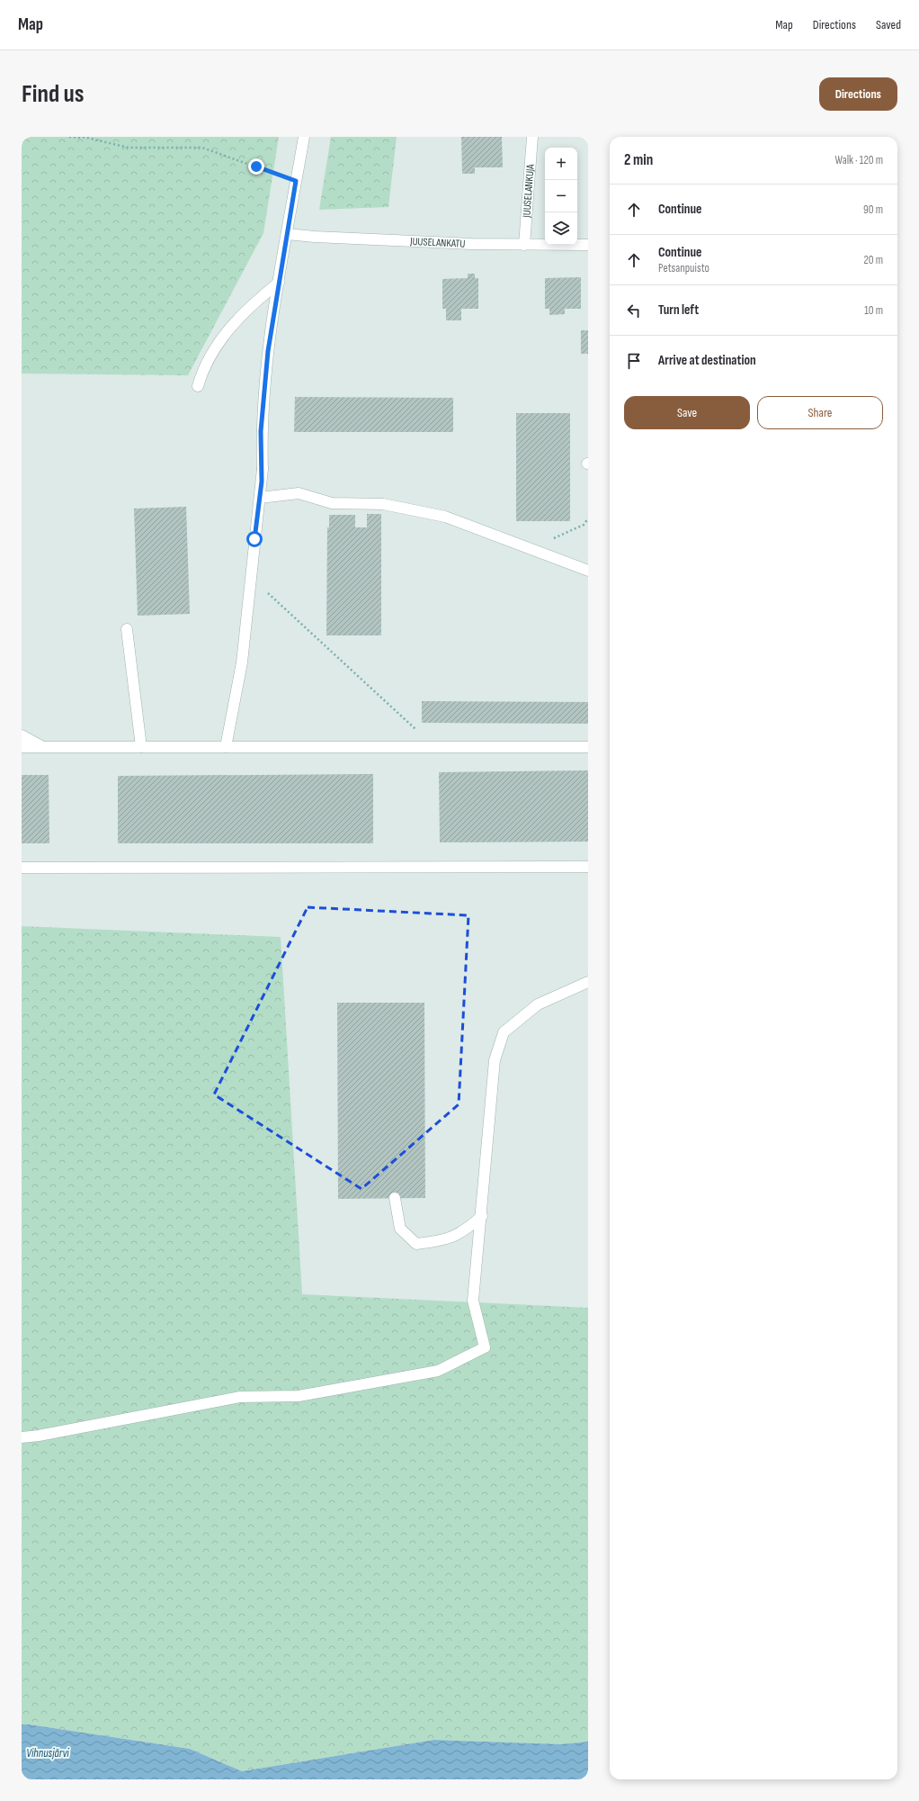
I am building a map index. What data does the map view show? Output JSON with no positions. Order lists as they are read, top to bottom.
{
  "streets": {
    "street": ["JUUSELANKUJA", "JUUSELANKATU"]
  },
  "crossings": [
    ["JUUSELANKUJA", "JUUSELANKATU"]
  ],
  "water": ["Vihnusjärvi"],
  "page": {
    "header": "Map",
    "nav": ["Map", "Directions", "Saved"],
    "buttons": [
      "Directions",
      ["Save", "Share"]
    ],
    "title": "Find us",
    "heading": ["2 min", "Walk · 120 m"],
    "map_buttons": ["+", "−"],
    "list": [
      ["Continue", "90 m"],
      ["Continue", "Petsanpuisto", "20 m"],
      ["Turn left", "10 m"],
      "Arrive at destination"
    ]
  }
}
